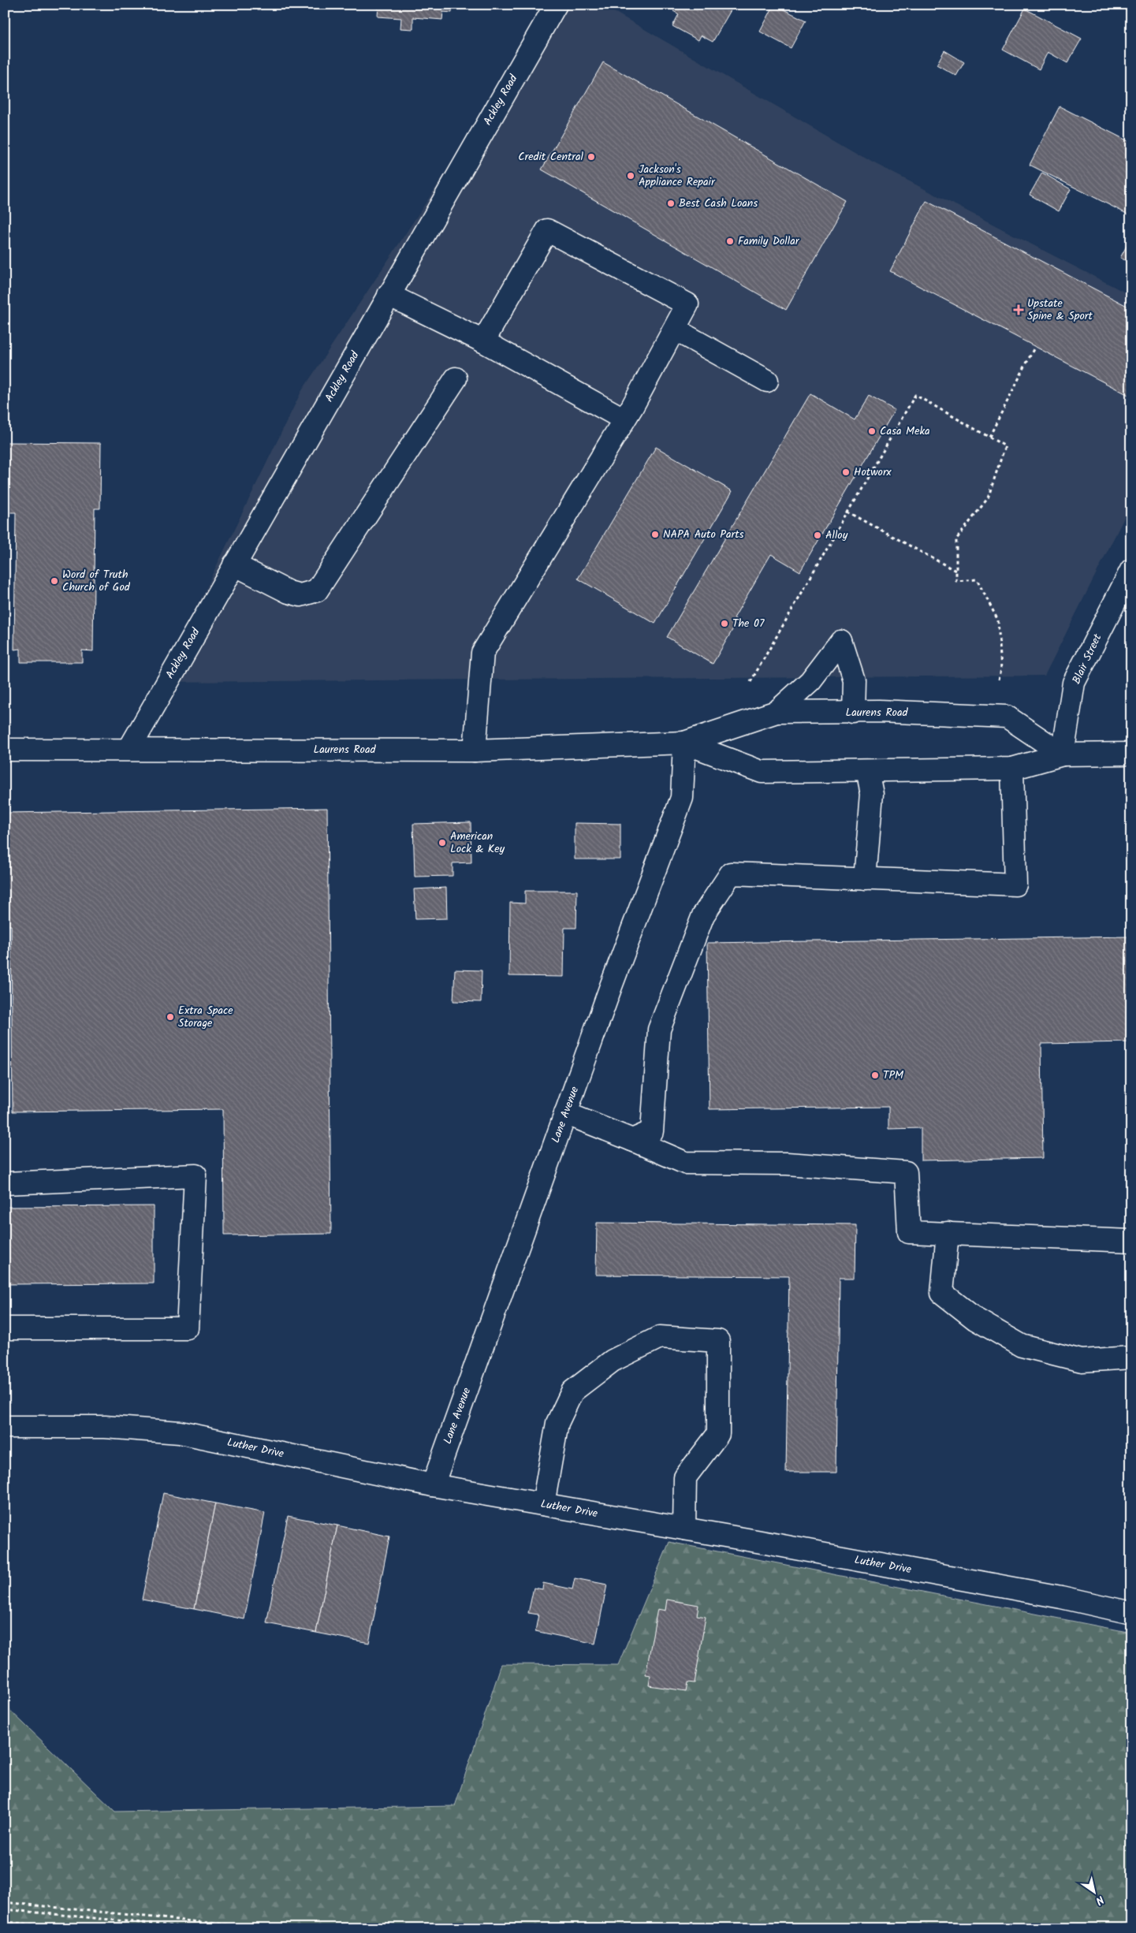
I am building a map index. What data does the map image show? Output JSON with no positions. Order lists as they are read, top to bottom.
{
  "streets": {
    "street": [
      "Ackley Road",
      "Blair Street",
      "Laurens Road",
      "Lane Avenue",
      "Luther Drive"
    ]
  },
  "crossings": [
    ["Ackley Road", "Laurens Road"],
    ["Blair Street", "Laurens Road"],
    ["Laurens Road", "Lane Avenue"],
    ["Lane Avenue", "Luther Drive"]
  ],
  "places": {
    "other": [
      "Credit Central",
      "Jackson's Appliance Repair",
      "Best Cash Loans",
      "Family Dollar",
      "Casa Meka",
      "Hotworx",
      "NAPA Auto Parts",
      "Alloy",
      "Word of Truth Church of God",
      "The 07",
      "American Lock & Key",
      "Extra Space Storage",
      "TPM"
    ],
    "health": ["Upstate Spine & Sport"]
  },
  "north": "bottom right"
}
